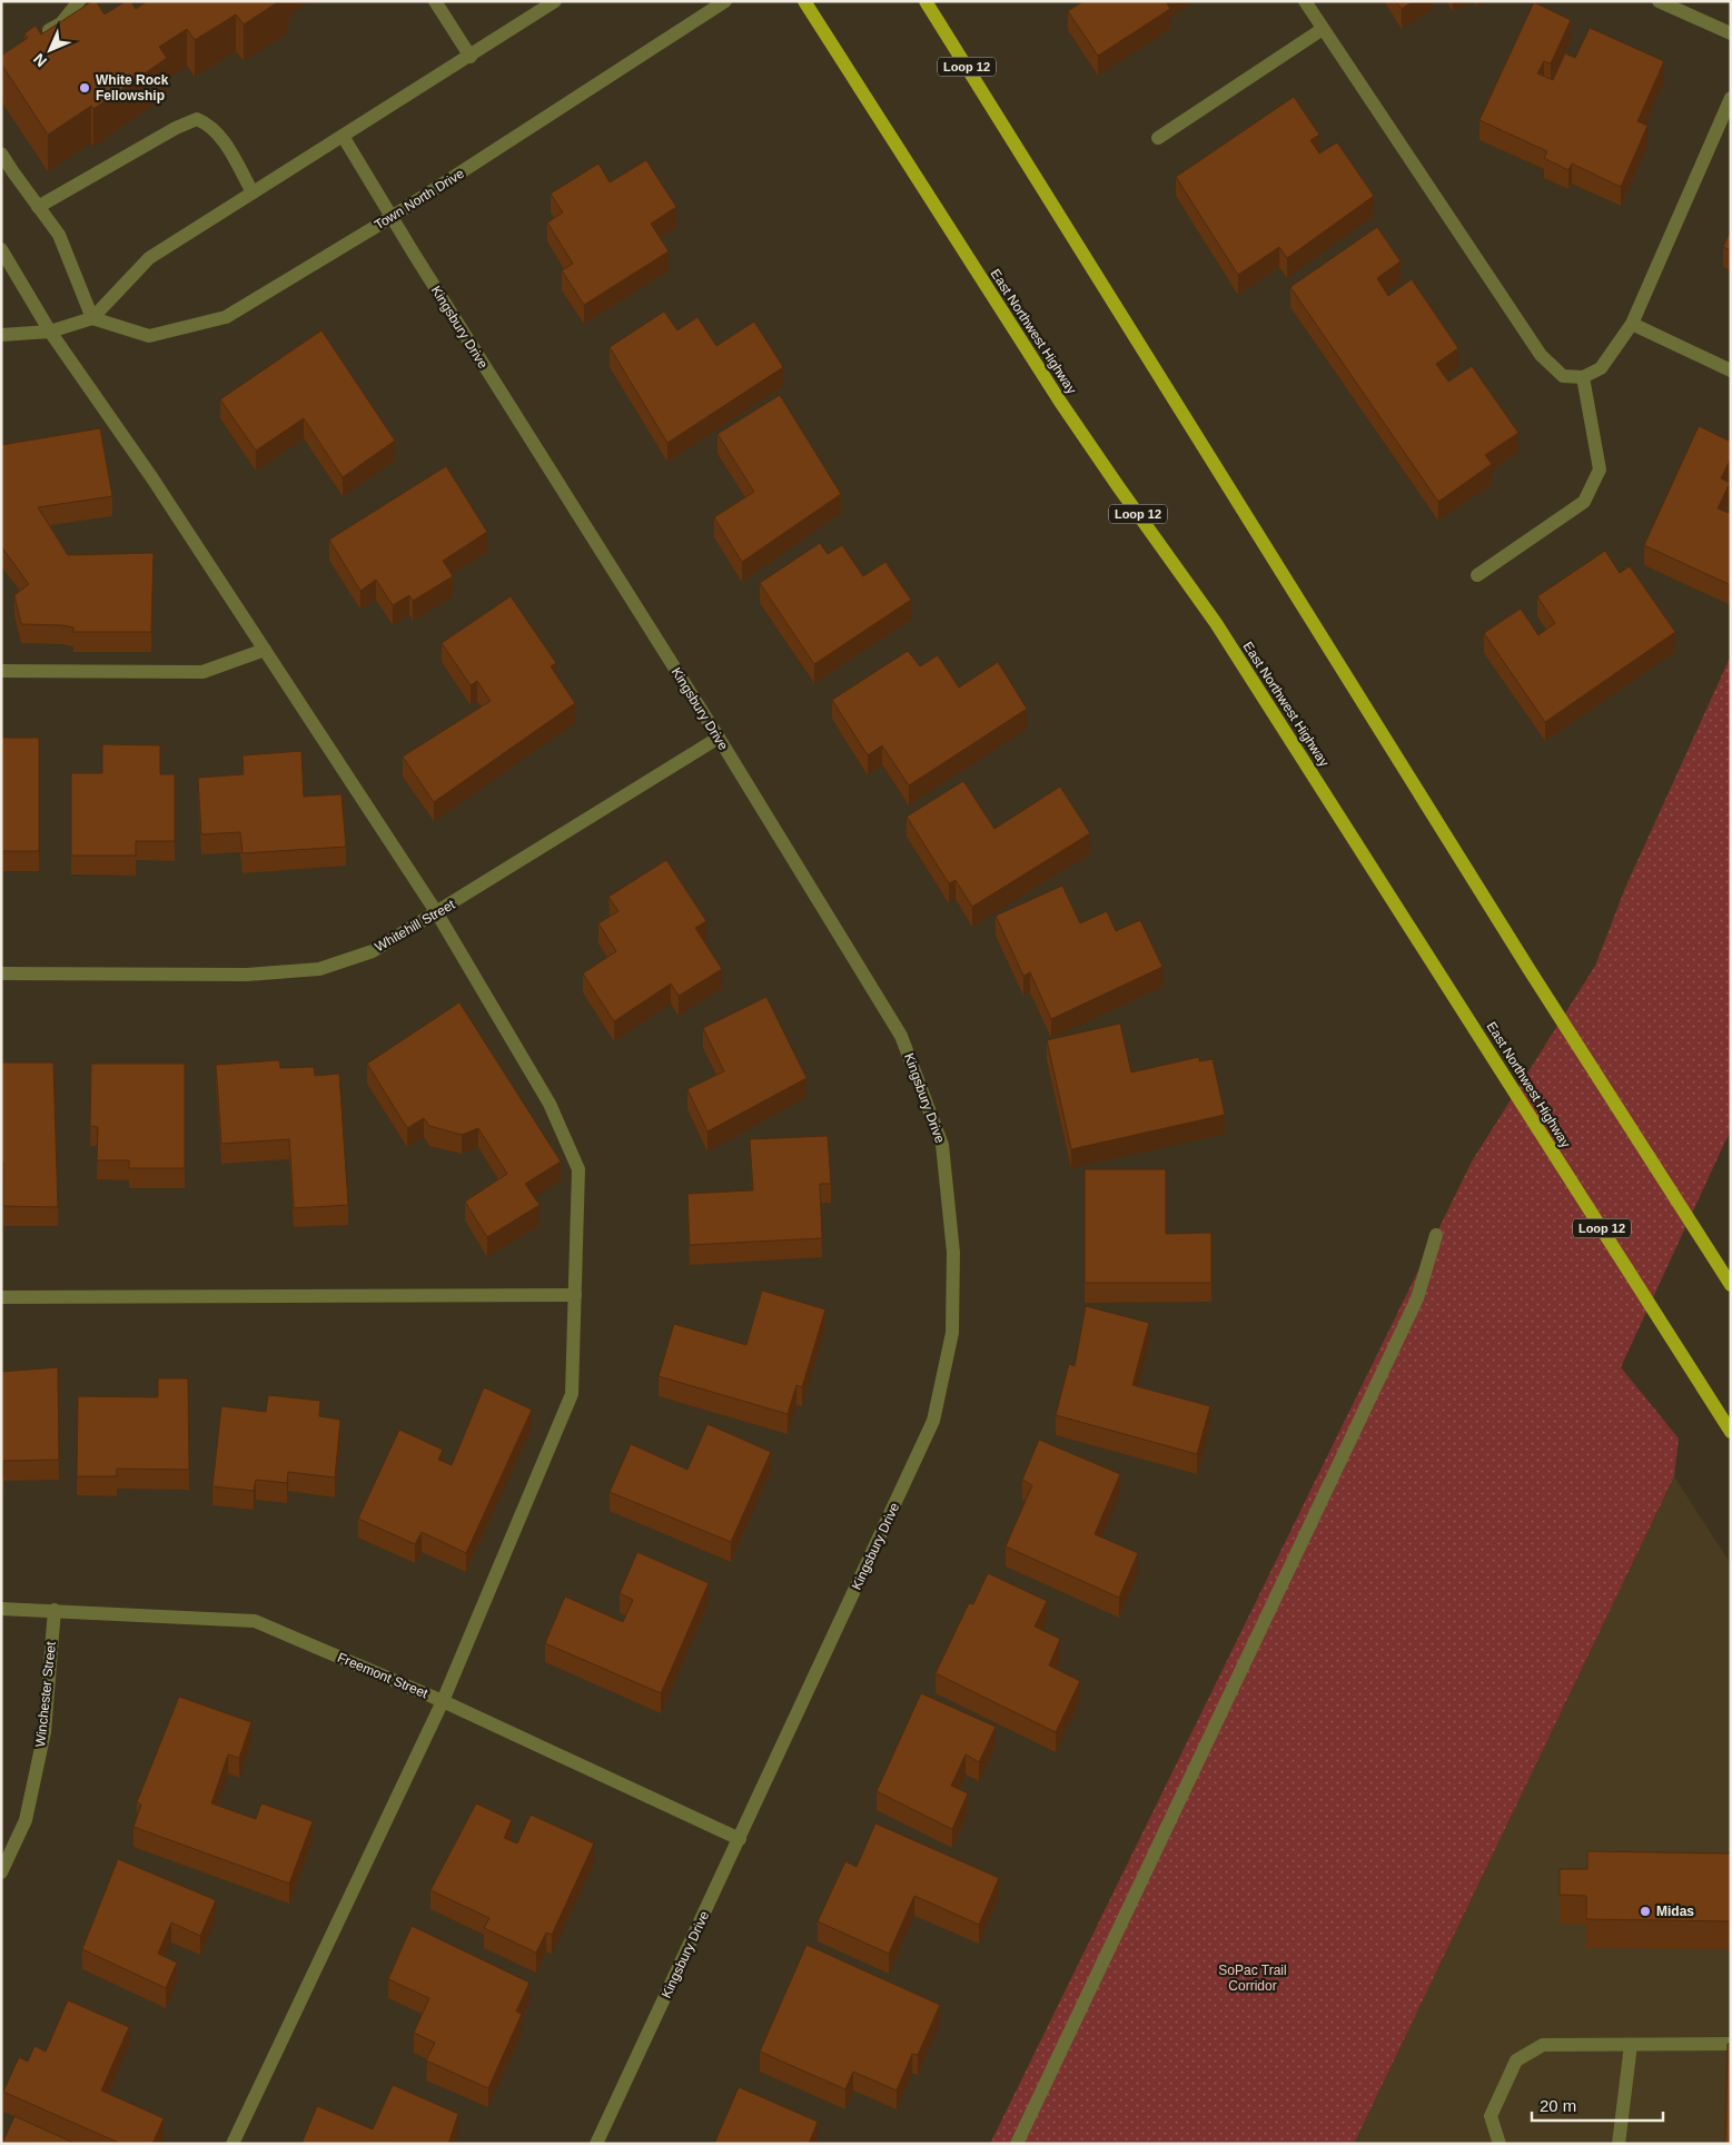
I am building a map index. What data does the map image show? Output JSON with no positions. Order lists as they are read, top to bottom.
{
  "streets": {
    "main road": ["Loop 12", "East Northwest Highway"],
    "street": [
      "Town North Drive",
      "Kingsbury Drive",
      "Whitehill Street",
      "Freemont Street",
      "Winchester Street"
    ]
  },
  "crossings": [
    ["Town North Drive", "Kingsbury Drive"],
    ["Kingsbury Drive", "Whitehill Street"],
    ["Kingsbury Drive", "Freemont Street"],
    ["Freemont Street", "Winchester Street"]
  ],
  "parks": ["SoPac Trail Corridor"],
  "places": ["White Rock Fellowship", "Midas"],
  "scale_bar": "20 m",
  "north": "bottom left"
}
